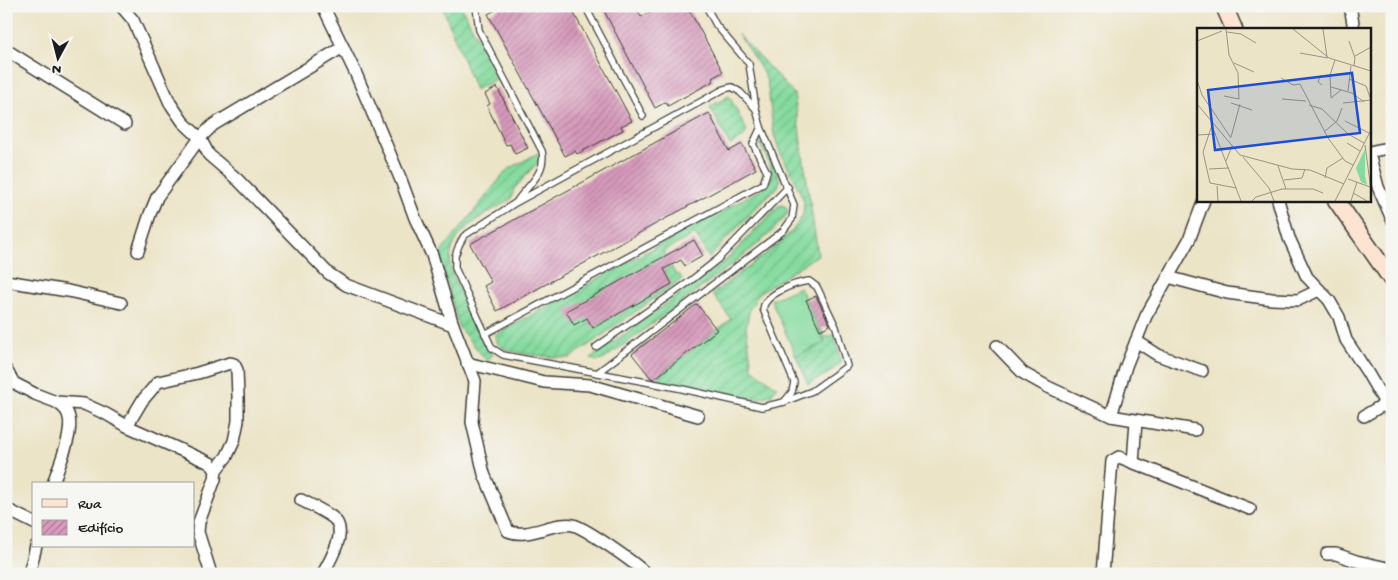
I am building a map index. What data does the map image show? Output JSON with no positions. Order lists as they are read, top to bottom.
{
  "legend": ["Rua", "Edifício"],
  "north": "bottom"
}
